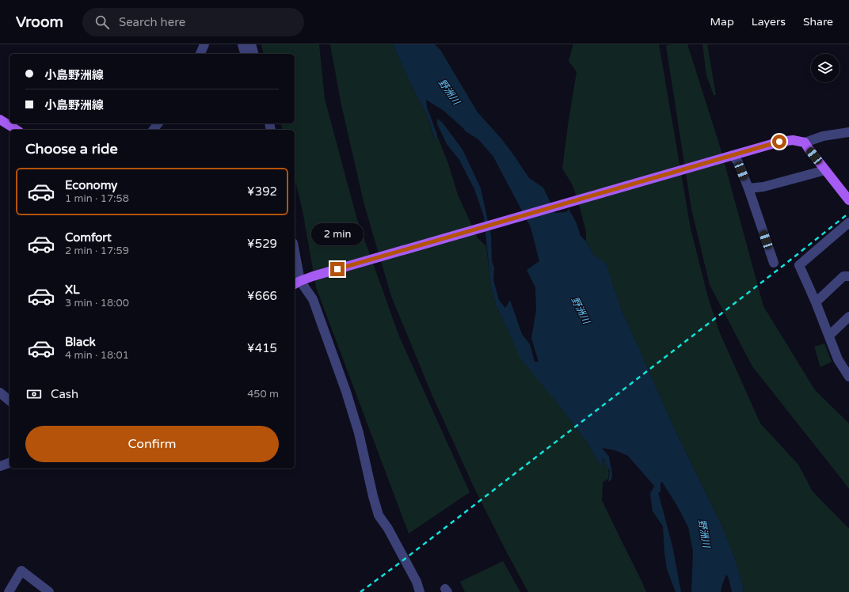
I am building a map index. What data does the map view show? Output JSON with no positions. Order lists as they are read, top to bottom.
{
  "water": ["野洲川"],
  "page": {
    "header": "Vroom",
    "search": "Search here",
    "nav": ["Map", "Layers", "Share"],
    "banner": ["小島野洲線", "小島野洲線"],
    "heading": "Choose a ride",
    "list": [
      {
        "name": "Economy",
        "note": "1 min · 17:58",
        "value": "¥392"
      },
      {
        "name": "Comfort",
        "note": "2 min · 17:59",
        "value": "¥529"
      },
      {
        "name": "XL",
        "note": "3 min · 18:00",
        "value": "¥666"
      },
      {
        "name": "Black",
        "note": "4 min · 18:01",
        "value": "¥415"
      }
    ],
    "bubble": "2 min",
    "pay": ["Cash", "450 m"],
    "buttons": "Confirm"
  }
}
